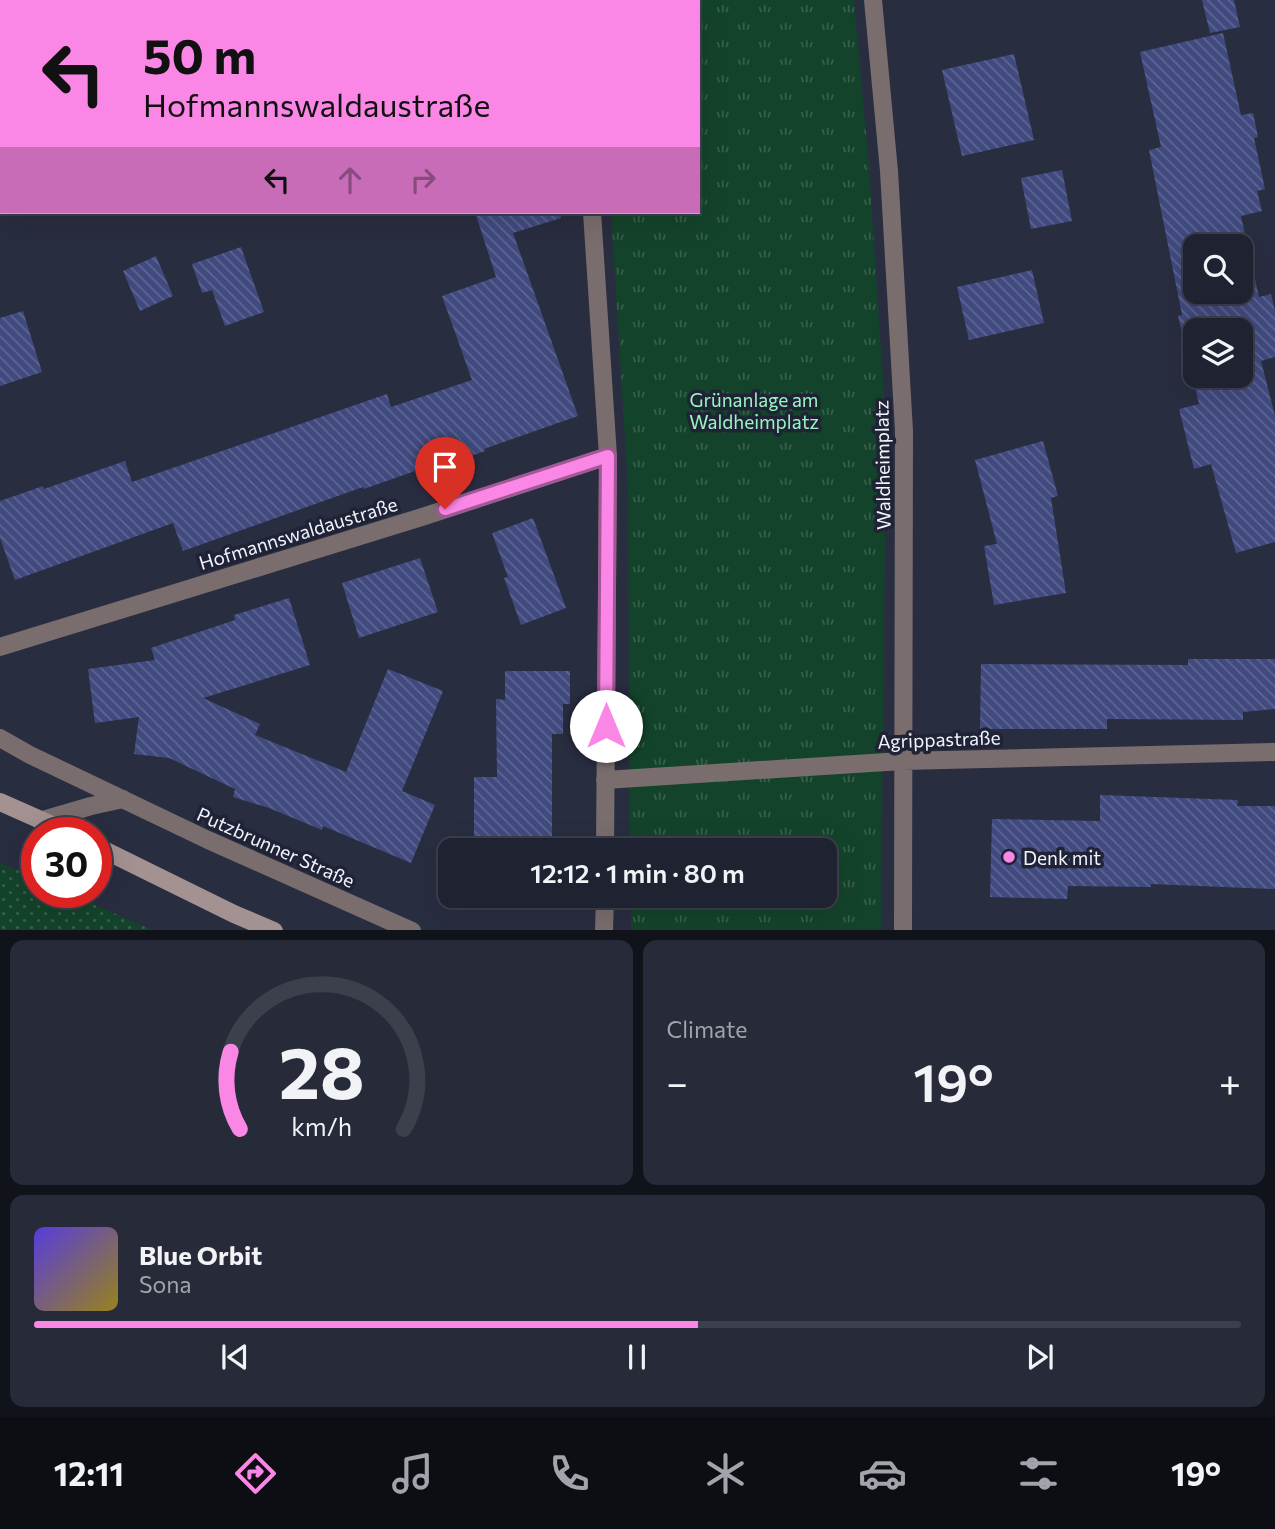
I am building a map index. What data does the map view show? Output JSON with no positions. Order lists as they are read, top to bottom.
{
  "streets": {
    "street": [
      "Waldheimplatz",
      "Hofmannswaldaustraße",
      "Agrippastraße",
      "Putzbrunner Straße"
    ]
  },
  "crossings": [
    ["Waldheimplatz", "Agrippastraße"]
  ],
  "parks": ["Grünanlage am Waldheimplatz"],
  "places": ["Denk mit"],
  "page": {
    "turn": ["50 m", "Hofmannswaldaustraße"],
    "limit": "30",
    "trip": "12:12 · 1 min · 80 m",
    "tile": "Climate",
    "heat": ["−", "19°", "+"],
    "song": ["Blue Orbit", "Sona"],
    "tabs": ["12:11", "19°"],
    "gauge": ["28", "km/h"]
  }
}
